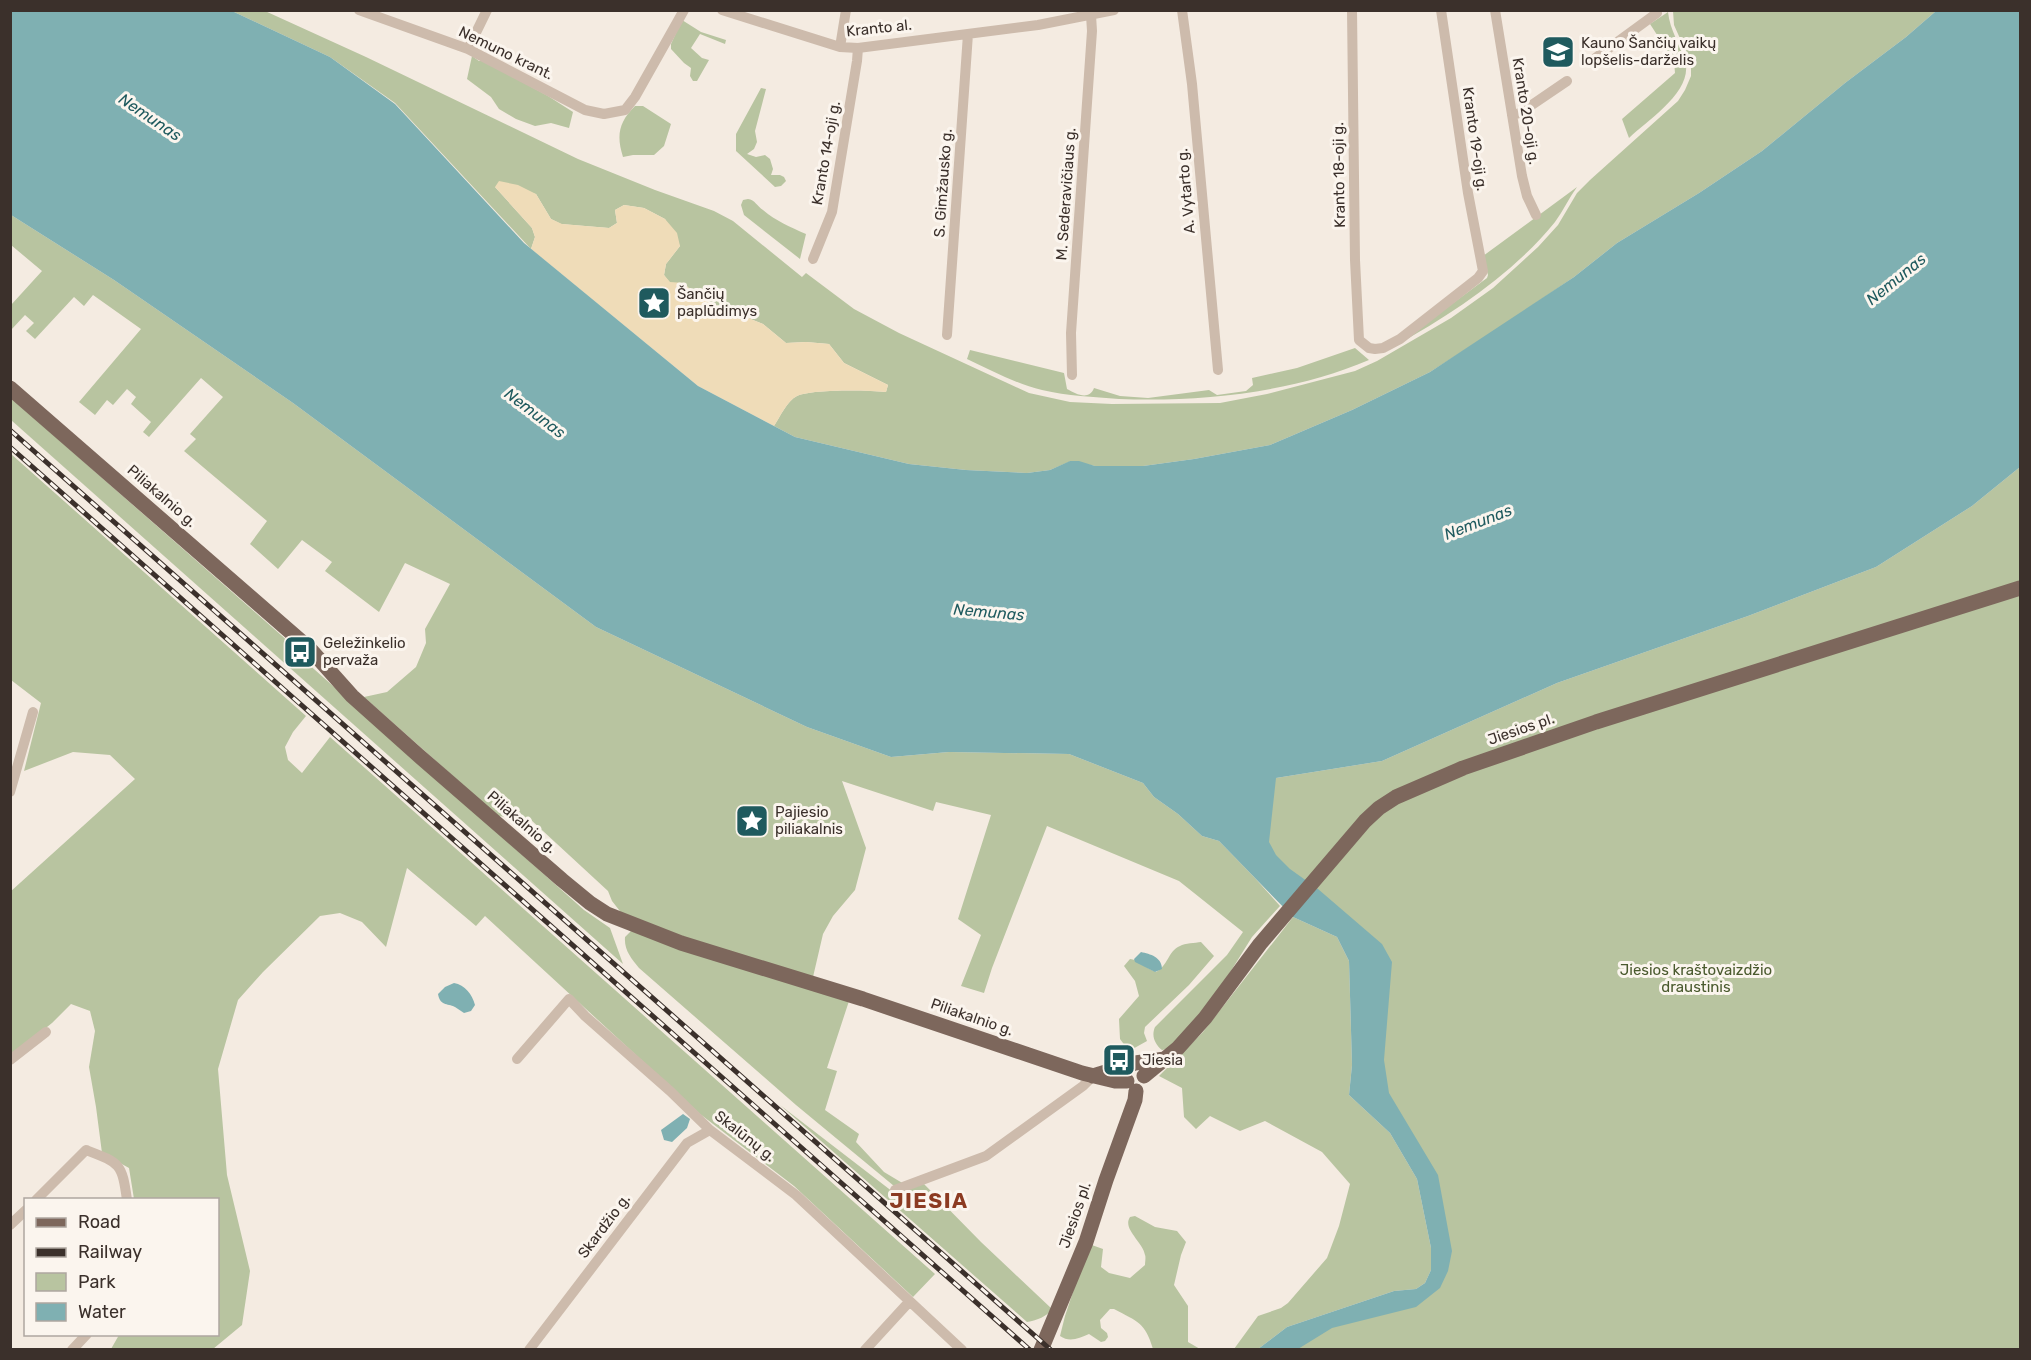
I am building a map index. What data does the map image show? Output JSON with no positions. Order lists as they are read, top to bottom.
{
  "streets": {
    "main road": ["Piliakalnio g.", "Jiesios pl."],
    "street": [
      "Kranto al.",
      "Nemuno krant.",
      "Kranto 20-oji g.",
      "Kranto 19-oji g.",
      "Kranto 14-oji g.",
      "Kranto 18-oji g.",
      "S. Gimžausko g.",
      "A. Vytarto g.",
      "M. Sederavičiaus g.",
      "Skalūnų g.",
      "Skardžio g."
    ]
  },
  "crossings": [
    ["Kranto al.", "Kranto 14-oji g."],
    ["Kranto al.", "S. Gimžausko g."],
    ["Kranto al.", "M. Sederavičiaus g."],
    ["Kranto 19-oji g.", "Kranto 18-oji g."],
    ["Piliakalnio g.", "Jiesios pl."],
    ["Skalūnų g.", "Skardžio g."]
  ],
  "districts": ["JIESIA"],
  "water": ["Nemunas"],
  "parks": ["Jiesios kraštovaizdžio draustinis"],
  "places": {
    "school or university": ["Kauno Šančių vaikų lopšelis-darželis"],
    "place": ["Šančių paplūdimys", "Pajiesio piliakalnis"],
    "bus stop": ["Geležinkelio pervaža", "Jiesia"]
  },
  "legend": [
    "Road",
    "Railway",
    "Park",
    "Water"
  ]
}
